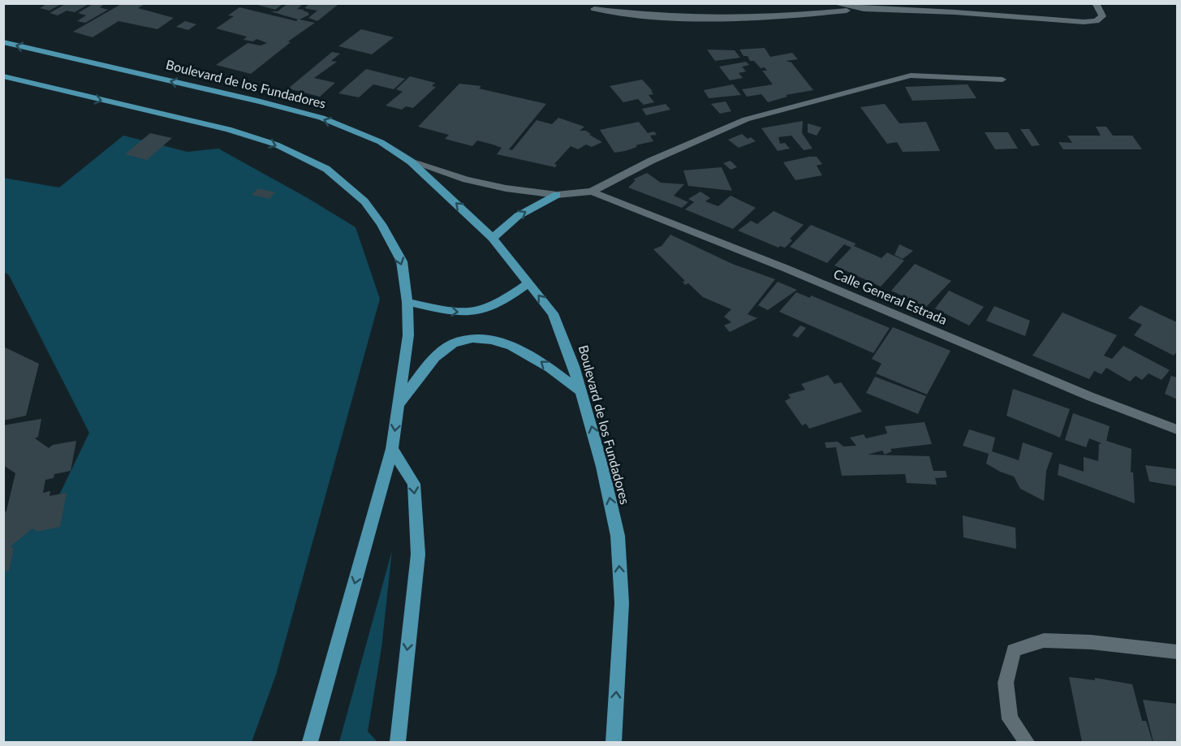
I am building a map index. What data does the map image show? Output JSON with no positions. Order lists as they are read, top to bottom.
{
  "streets": {
    "main road": ["Boulevard de los Fundadores"],
    "street": ["Calle General Estrada"]
  },
  "crossings": [
    ["Boulevard de los Fundadores", "Calle General Estrada"]
  ],
  "one_way": ["Boulevard de los Fundadores"]
}
